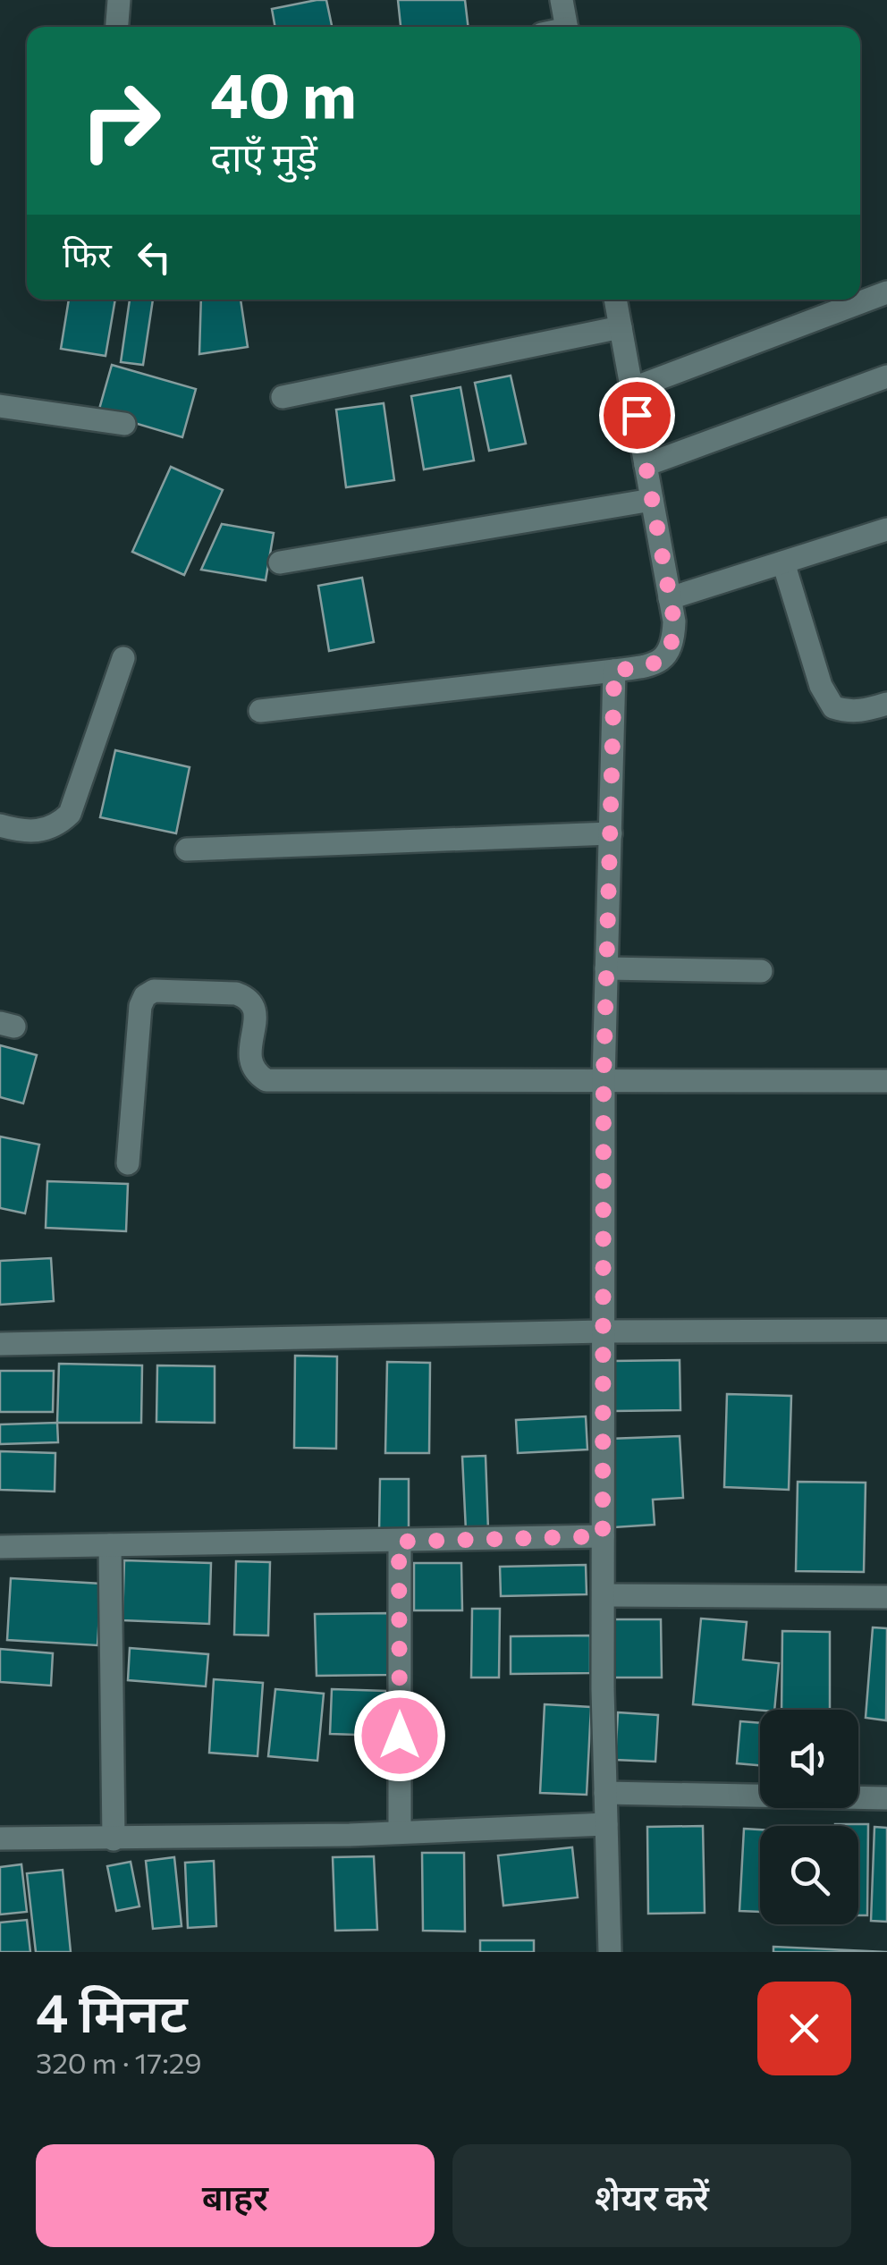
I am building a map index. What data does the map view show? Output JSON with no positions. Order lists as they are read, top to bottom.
{
  "page": {
    "turn": ["40 m", "दाएँ मुड़ें"],
    "then": "फिर",
    "heading": ["4 मिनट", "320 m · 17:29"],
    "buttons": ["बाहर", "शेयर करें"]
  }
}
